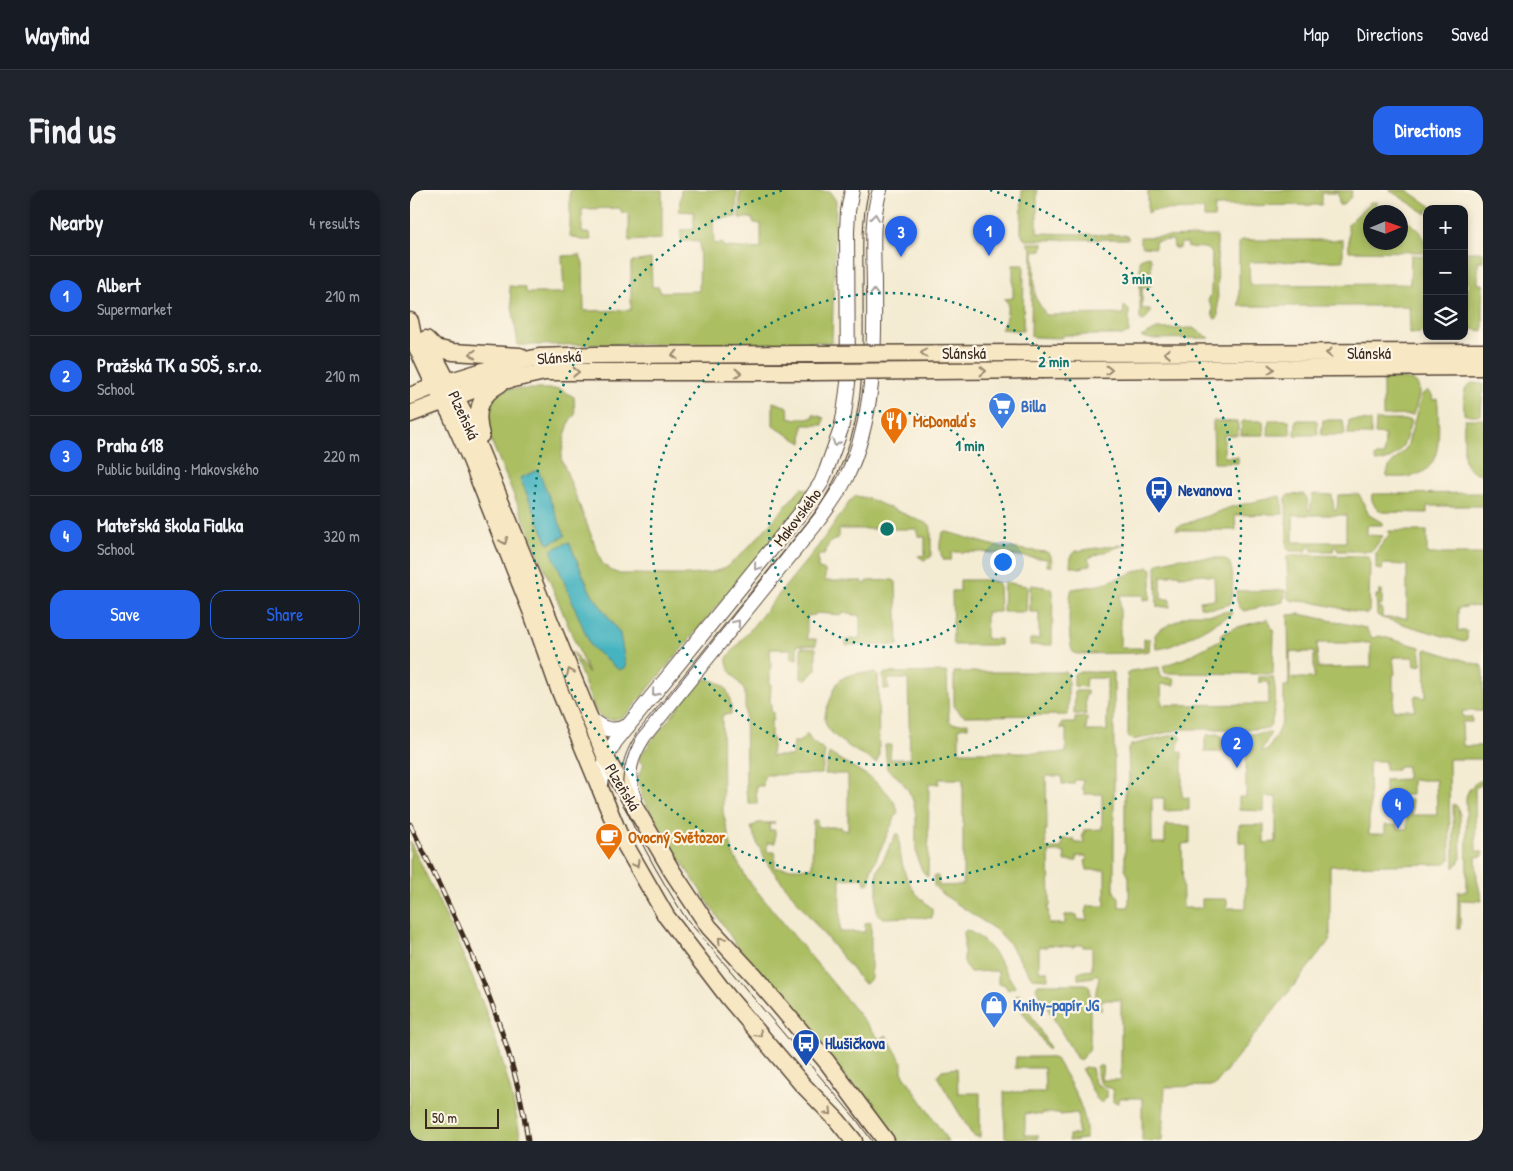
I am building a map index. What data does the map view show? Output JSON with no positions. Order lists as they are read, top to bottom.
{
  "streets": {
    "main road": ["Slánská", "Plzeňská"],
    "street": ["Makovského"]
  },
  "crossings": [
    ["Slánská", "Plzeňská"],
    ["Plzeňská", "Makovského"]
  ],
  "places": {
    "supermarket": ["Billa"],
    "restaurant": ["McDonald's"],
    "bus stop": ["Nevanova", "Hlušičkova"],
    "cafe": ["Ovocný Světozor"],
    "shop": ["Knihy-papír JG"]
  },
  "scale_bar": "50 m",
  "north": "right",
  "page": {
    "header": "Wayfind",
    "nav": ["Map", "Directions", "Saved"],
    "buttons": [
      "Directions",
      ["Save", "Share"]
    ],
    "title": "Find us",
    "heading": ["Nearby", "4 results"],
    "map_buttons": ["+", "−"],
    "pins": [
      "1",
      "3",
      "2",
      "4"
    ],
    "list": [
      {
        "mark": "1",
        "name": "Albert",
        "note": "Supermarket",
        "value": "210 m"
      },
      {
        "mark": "2",
        "name": "Pražská TK a SOŠ, s.r.o.",
        "note": "School",
        "value": "210 m"
      },
      {
        "mark": "3",
        "name": "Praha 618",
        "note": "Public building · Makovského",
        "value": "220 m"
      },
      {
        "mark": "4",
        "name": "Mateřská škola Fialka",
        "note": "School",
        "value": "320 m"
      }
    ],
    "scale": "50 m"
  },
  "rings": ["3 min", "2 min", "1 min"]
}
